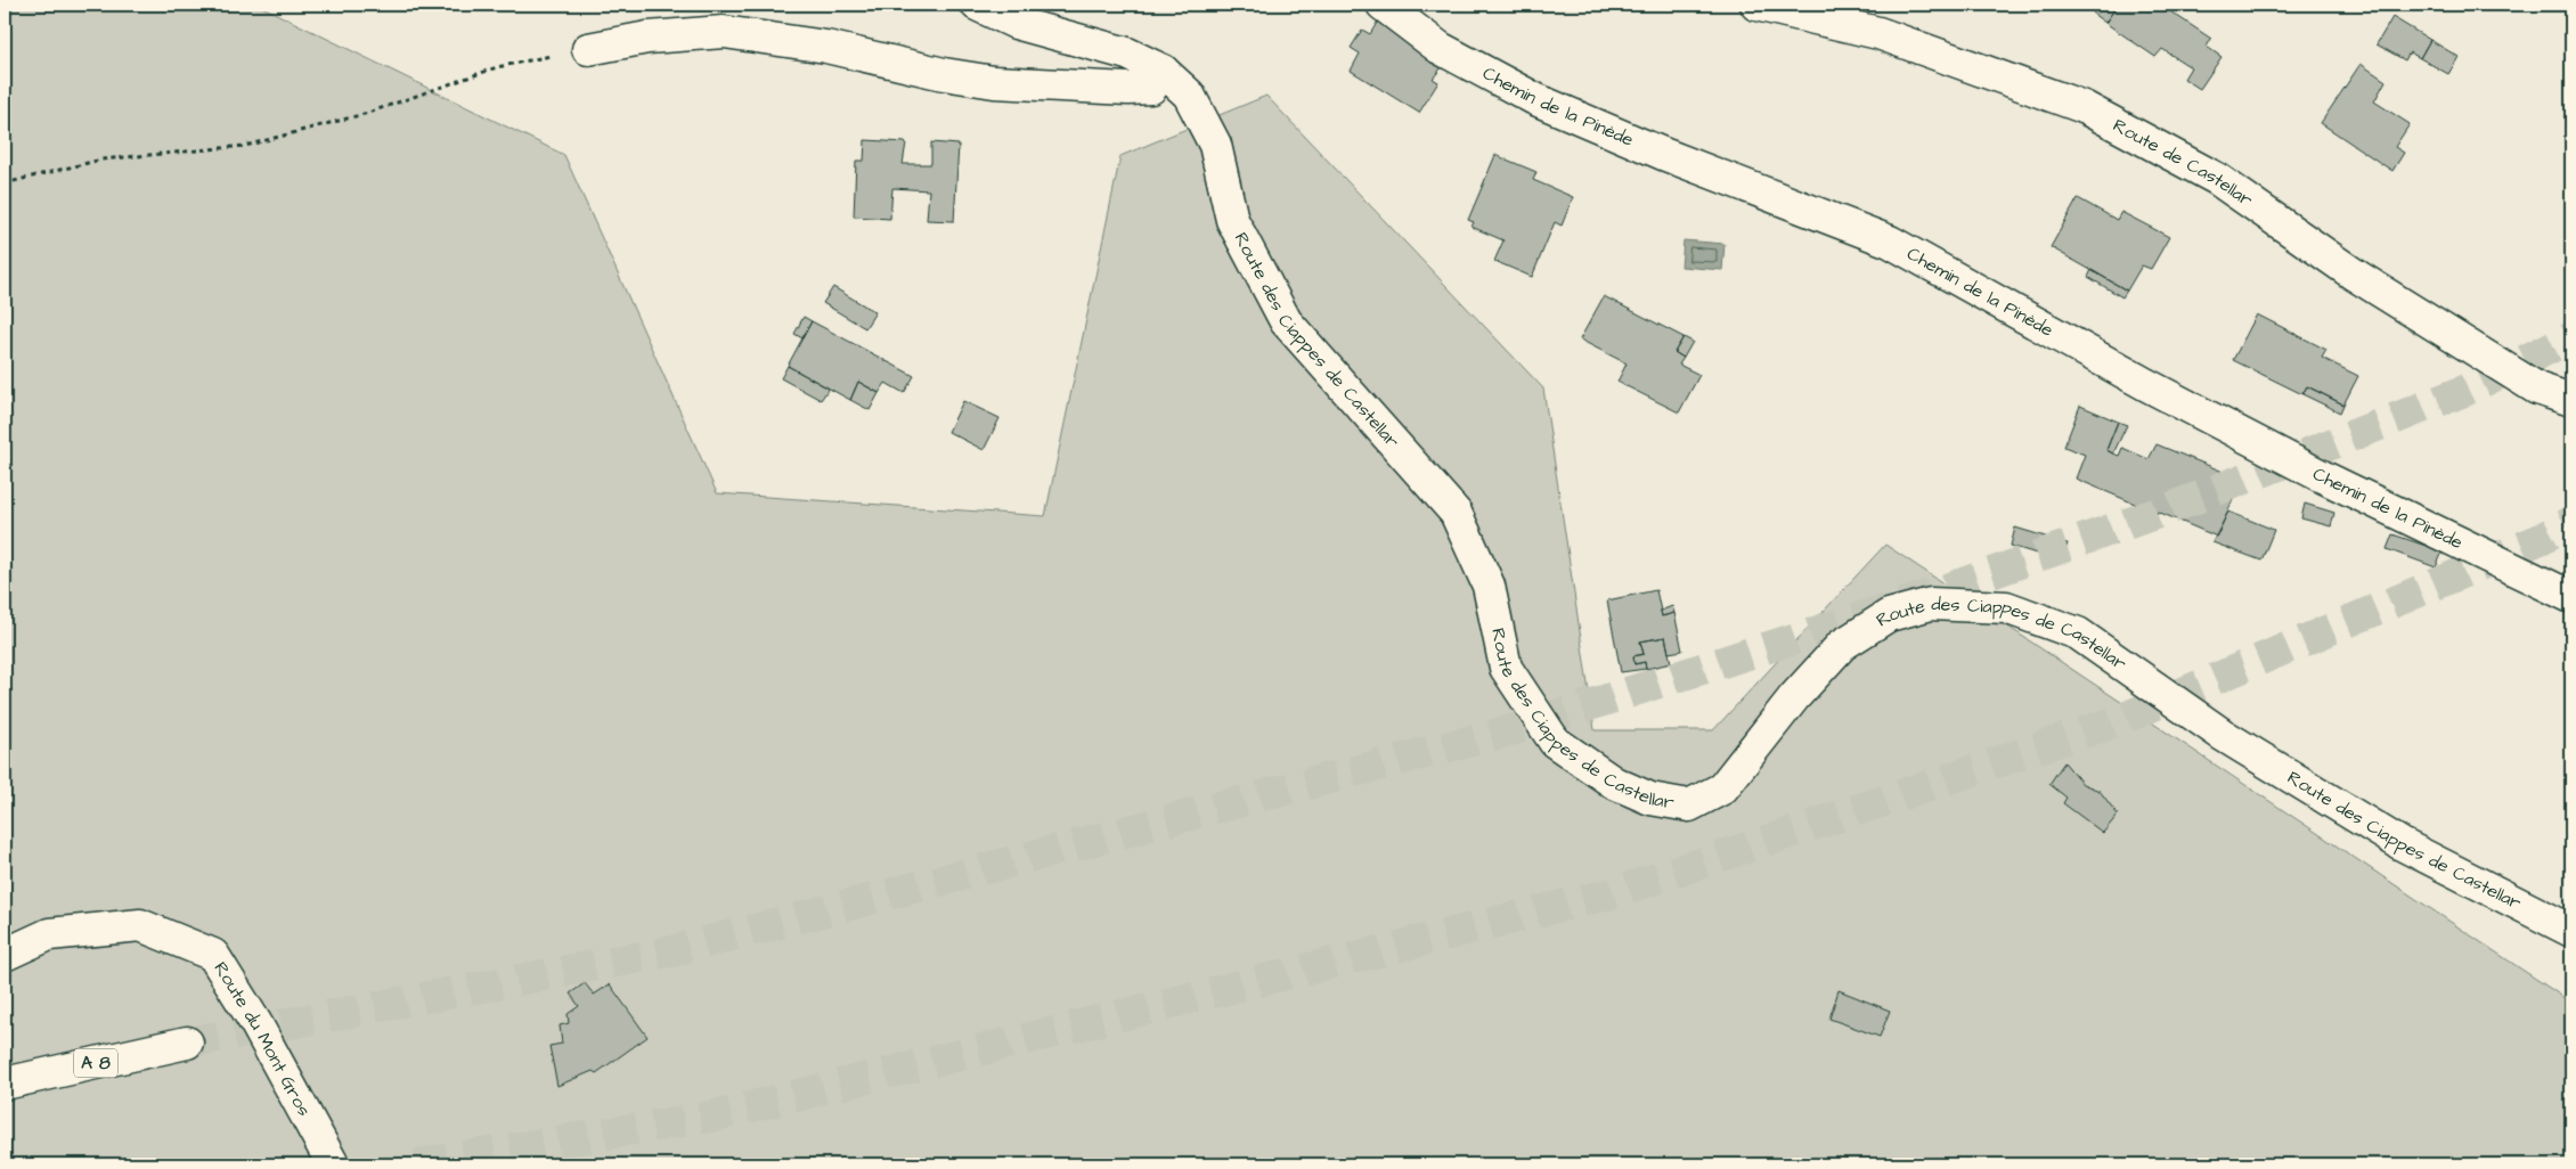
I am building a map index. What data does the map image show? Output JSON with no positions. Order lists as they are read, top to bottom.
{
  "streets": {
    "main road": [
      "Chemin de la Pinède",
      "Route de Castellar",
      "Route des Ciappes de Castellar",
      "Route du Mont Gros",
      "A 8"
    ]
  }
}
